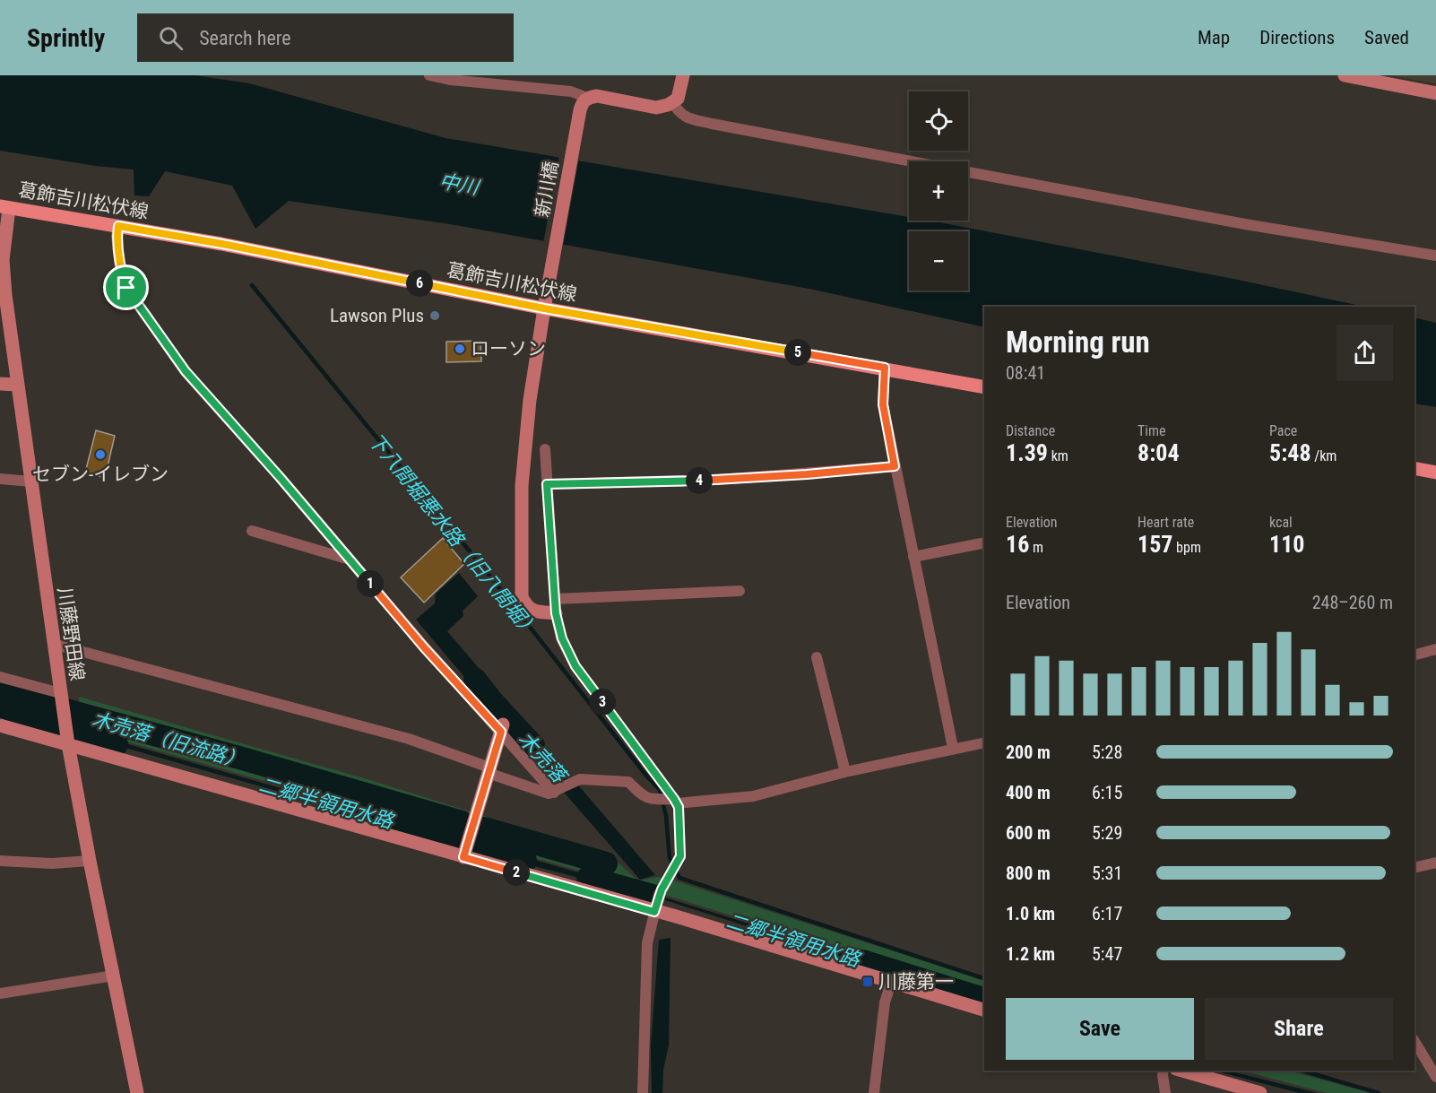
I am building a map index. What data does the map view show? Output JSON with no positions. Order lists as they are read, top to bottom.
{
  "streets": {
    "main road": ["葛飾吉川松伏線"],
    "street": ["新川橋", "川藤野田線"]
  },
  "crossings": [
    ["新川橋", "葛飾吉川松伏線"],
    ["葛飾吉川松伏線", "川藤野田線"]
  ],
  "water": [
    "中川",
    "下八間堀悪水路（旧八間堀）",
    "木売落（旧流路）",
    "木売落",
    "二郷半領用水路"
  ],
  "places": {
    "other": ["Lawson Plus", "ローソン", "セブン-イレブン"],
    "transit": ["川藤第一"]
  },
  "page": {
    "header": "Sprintly",
    "search": "Search here",
    "nav": ["Map", "Directions", "Saved"],
    "map_buttons": ["+", "−"],
    "pins": [
      "6",
      "5",
      "4",
      "1",
      "3",
      "2"
    ],
    "heading": ["Morning run", "08:41"],
    "stats": [
      ["Distance", "1.39 km"],
      ["Time", "8:04"],
      ["Pace", "5:48 /km"],
      ["Elevation", "16 m"],
      ["Heart rate", "157 bpm"],
      ["kcal", "110"]
    ],
    "chart": ["Elevation", "248–260 m"],
    "list": [
      {
        "name": "200 m",
        "note": "5:28"
      },
      {
        "name": "400 m",
        "note": "6:15"
      },
      {
        "name": "600 m",
        "note": "5:29"
      },
      {
        "name": "800 m",
        "note": "5:31"
      },
      {
        "name": "1.0 km",
        "note": "6:17"
      },
      {
        "name": "1.2 km",
        "note": "5:47"
      }
    ],
    "buttons": ["Save", "Share"]
  }
}
